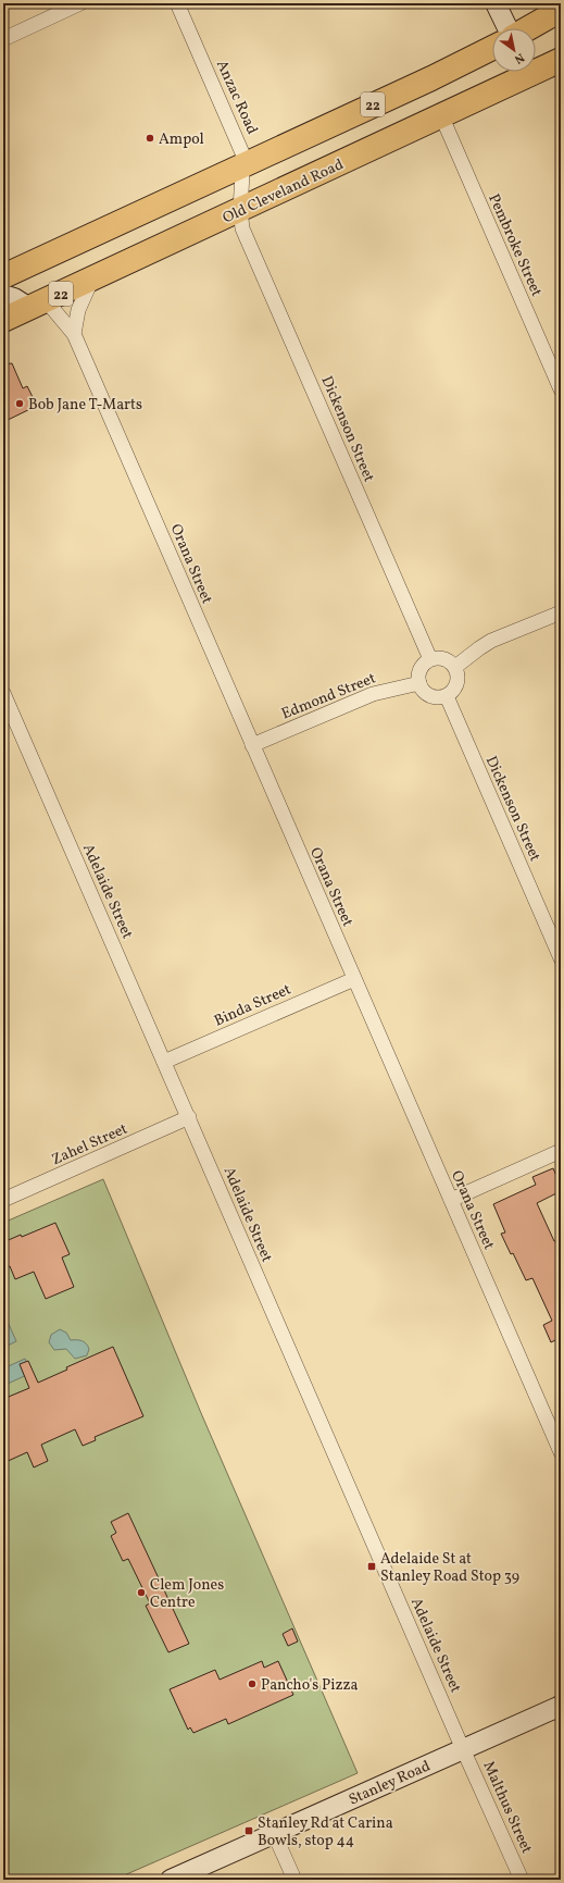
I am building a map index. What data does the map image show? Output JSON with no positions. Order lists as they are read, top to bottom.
{
  "streets": {
    "highway": ["22", "Old Cleveland Road"],
    "main road": ["Stanley Road"],
    "street": [
      "Anzac Road",
      "Pembroke Street",
      "Dickenson Street",
      "Orana Street",
      "Edmond Street",
      "Adelaide Street",
      "Binda Street",
      "Zahel Street",
      "Malthus Street"
    ]
  },
  "crossings": [
    ["Anzac Road", "22"],
    ["Anzac Road", "Old Cleveland Road"],
    ["Anzac Road", "Dickenson Street"],
    ["Old Cleveland Road", "Pembroke Street"],
    ["Old Cleveland Road", "Dickenson Street"],
    ["Old Cleveland Road", "Orana Street"],
    ["Dickenson Street", "Edmond Street"],
    ["Orana Street", "Edmond Street"],
    ["Orana Street", "Binda Street"],
    ["Adelaide Street", "Binda Street"],
    ["Adelaide Street", "Zahel Street"],
    ["Adelaide Street", "Stanley Road"],
    ["Adelaide Street", "Malthus Street"],
    ["Stanley Road", "Malthus Street"]
  ],
  "places": {
    "other": [
      "Ampol",
      "Bob Jane T-Marts",
      "Clem Jones Centre",
      "Pancho's Pizza"
    ],
    "transit": ["Adelaide St at Stanley Road Stop 39", "Stanley Rd at Carina Bowls, stop 44"]
  },
  "north": "bottom right"
}
